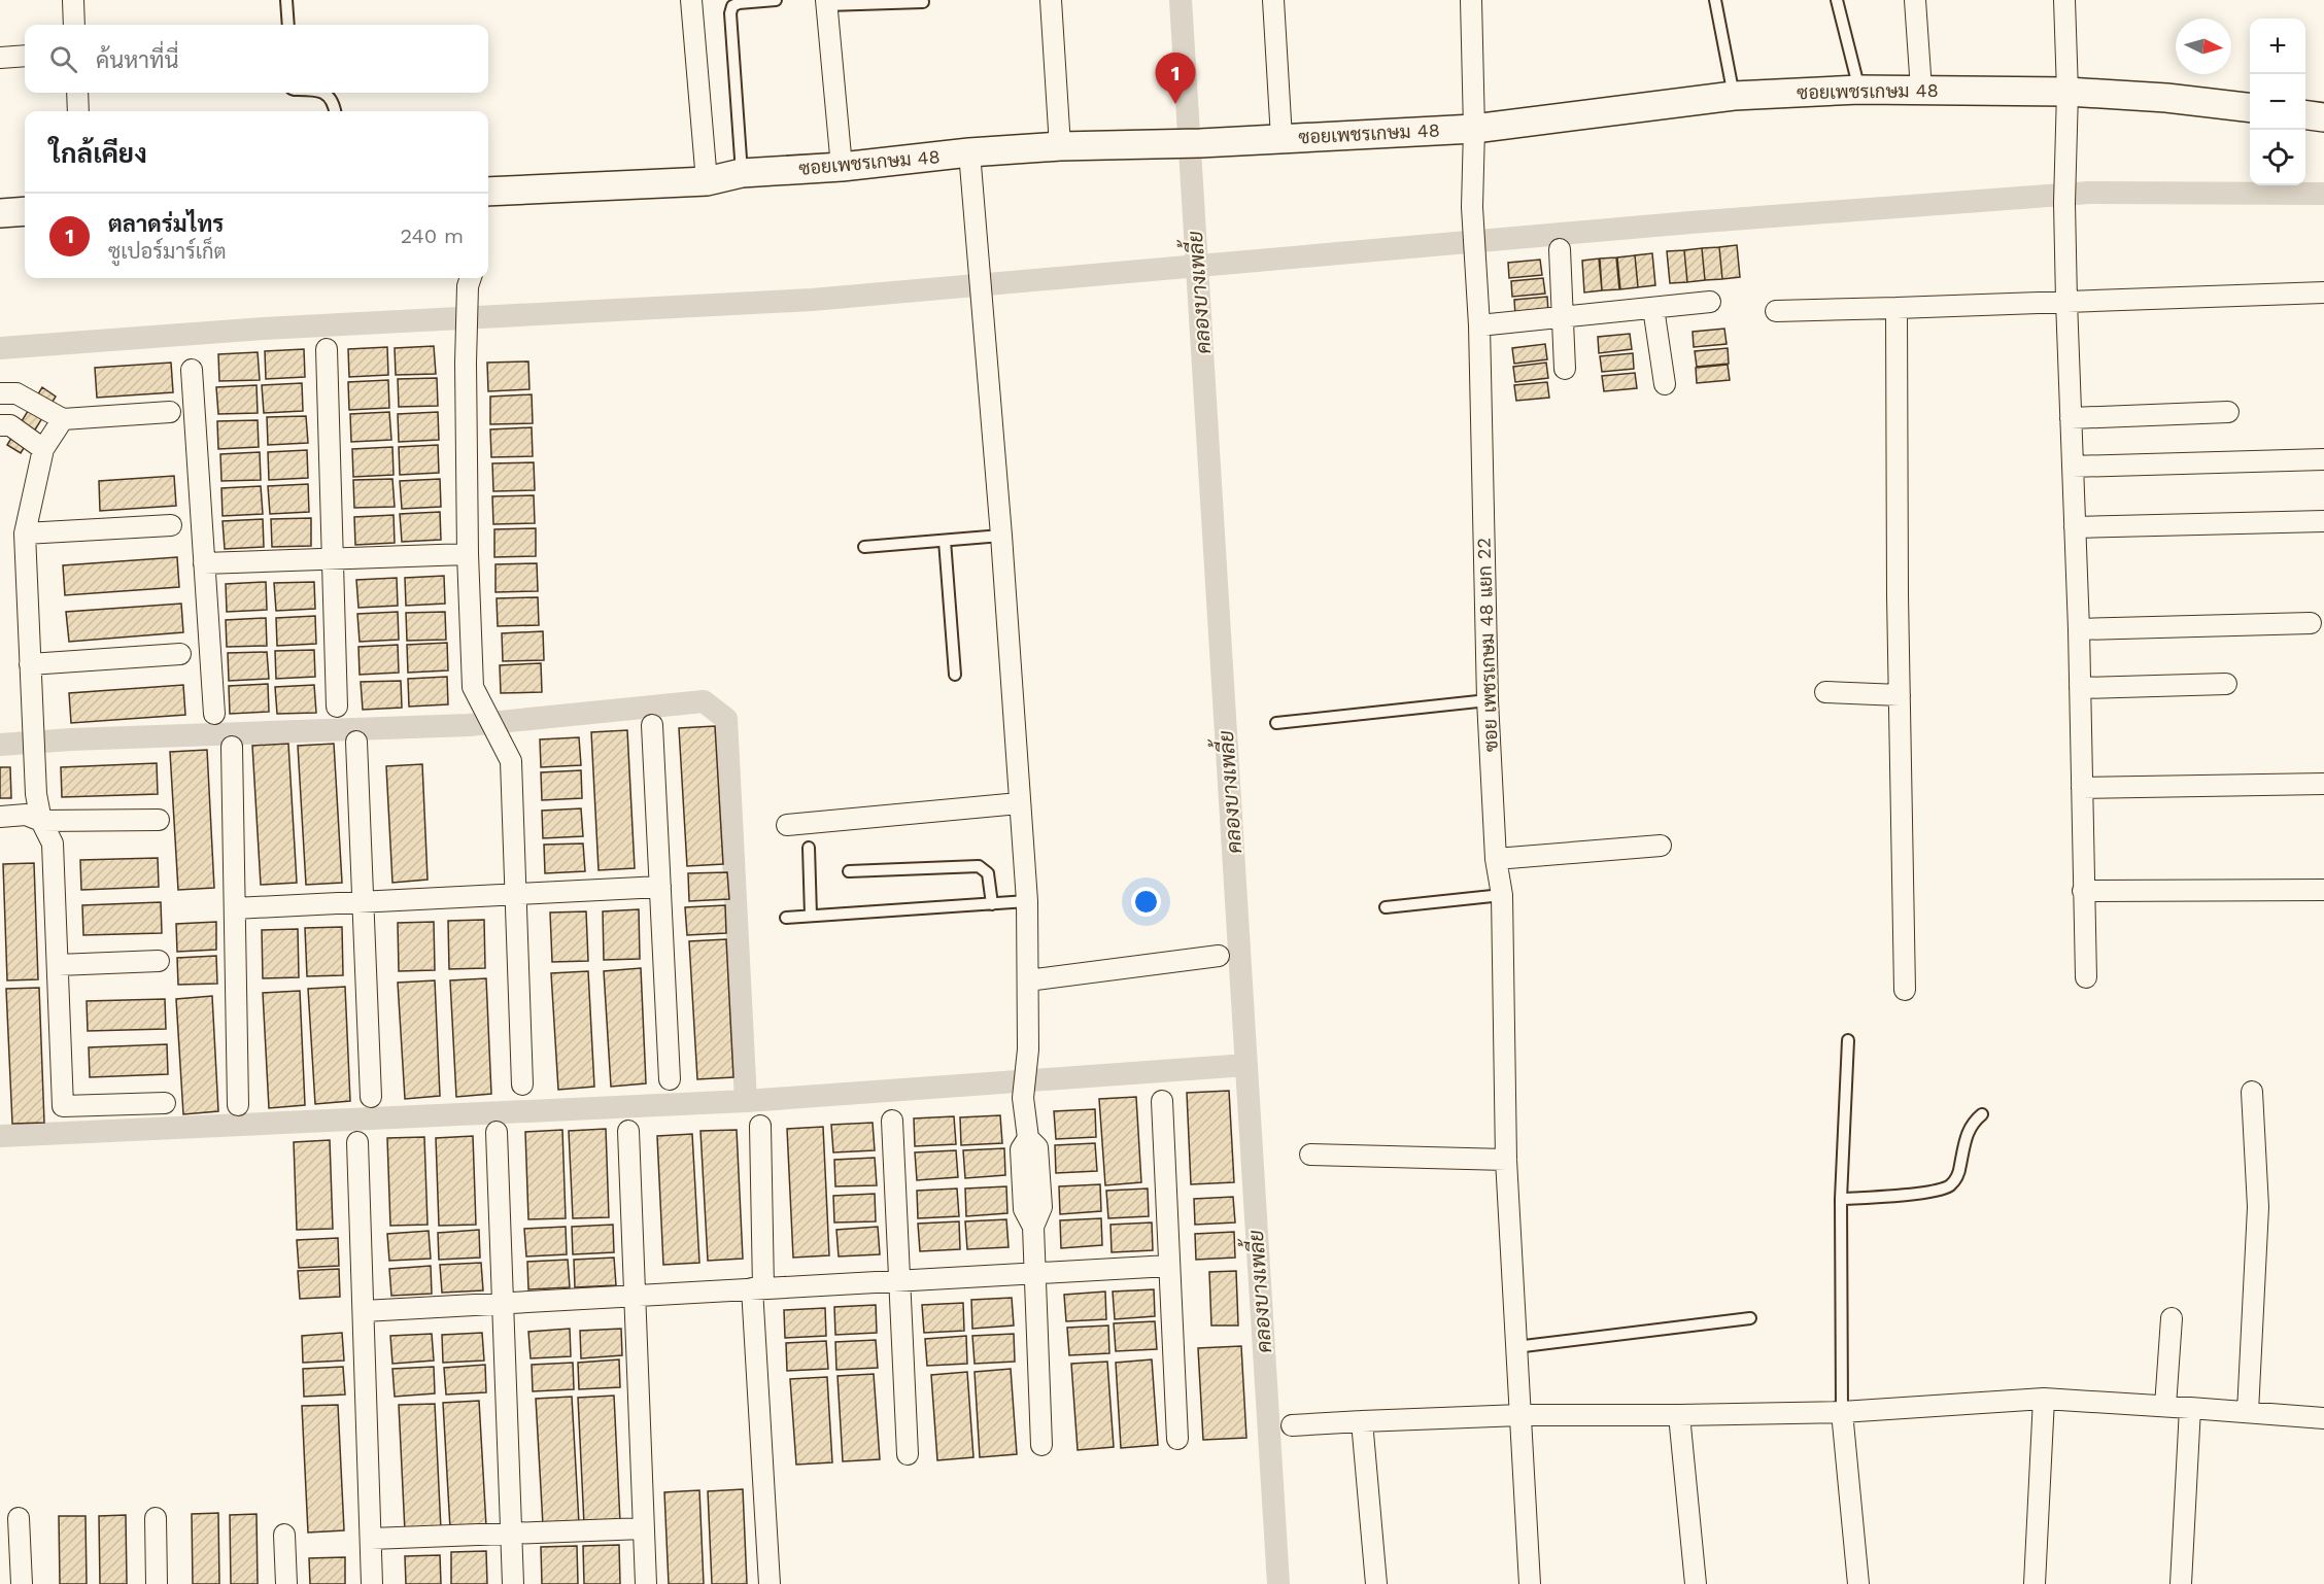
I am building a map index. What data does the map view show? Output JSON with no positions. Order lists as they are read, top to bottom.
{
  "streets": {
    "street": ["ซอยเพชรเกษม 48", "ซอย เพชรเกษม 48 แยก 22"]
  },
  "crossings": [
    ["ซอยเพชรเกษม 48", "ซอย เพชรเกษม 48 แยก 22"]
  ],
  "water": ["คลองบางเพลี้ย"],
  "north": "right",
  "page": {
    "map_buttons": ["+", "−"],
    "search": "ค้นหาที่นี่",
    "pins": "1",
    "heading": "ใกล้เคียง",
    "list": [
      {
        "mark": "1",
        "name": "ตลาดร่มไทร",
        "note": "ซูเปอร์มาร์เก็ต",
        "value": "240 m"
      }
    ]
  }
}
